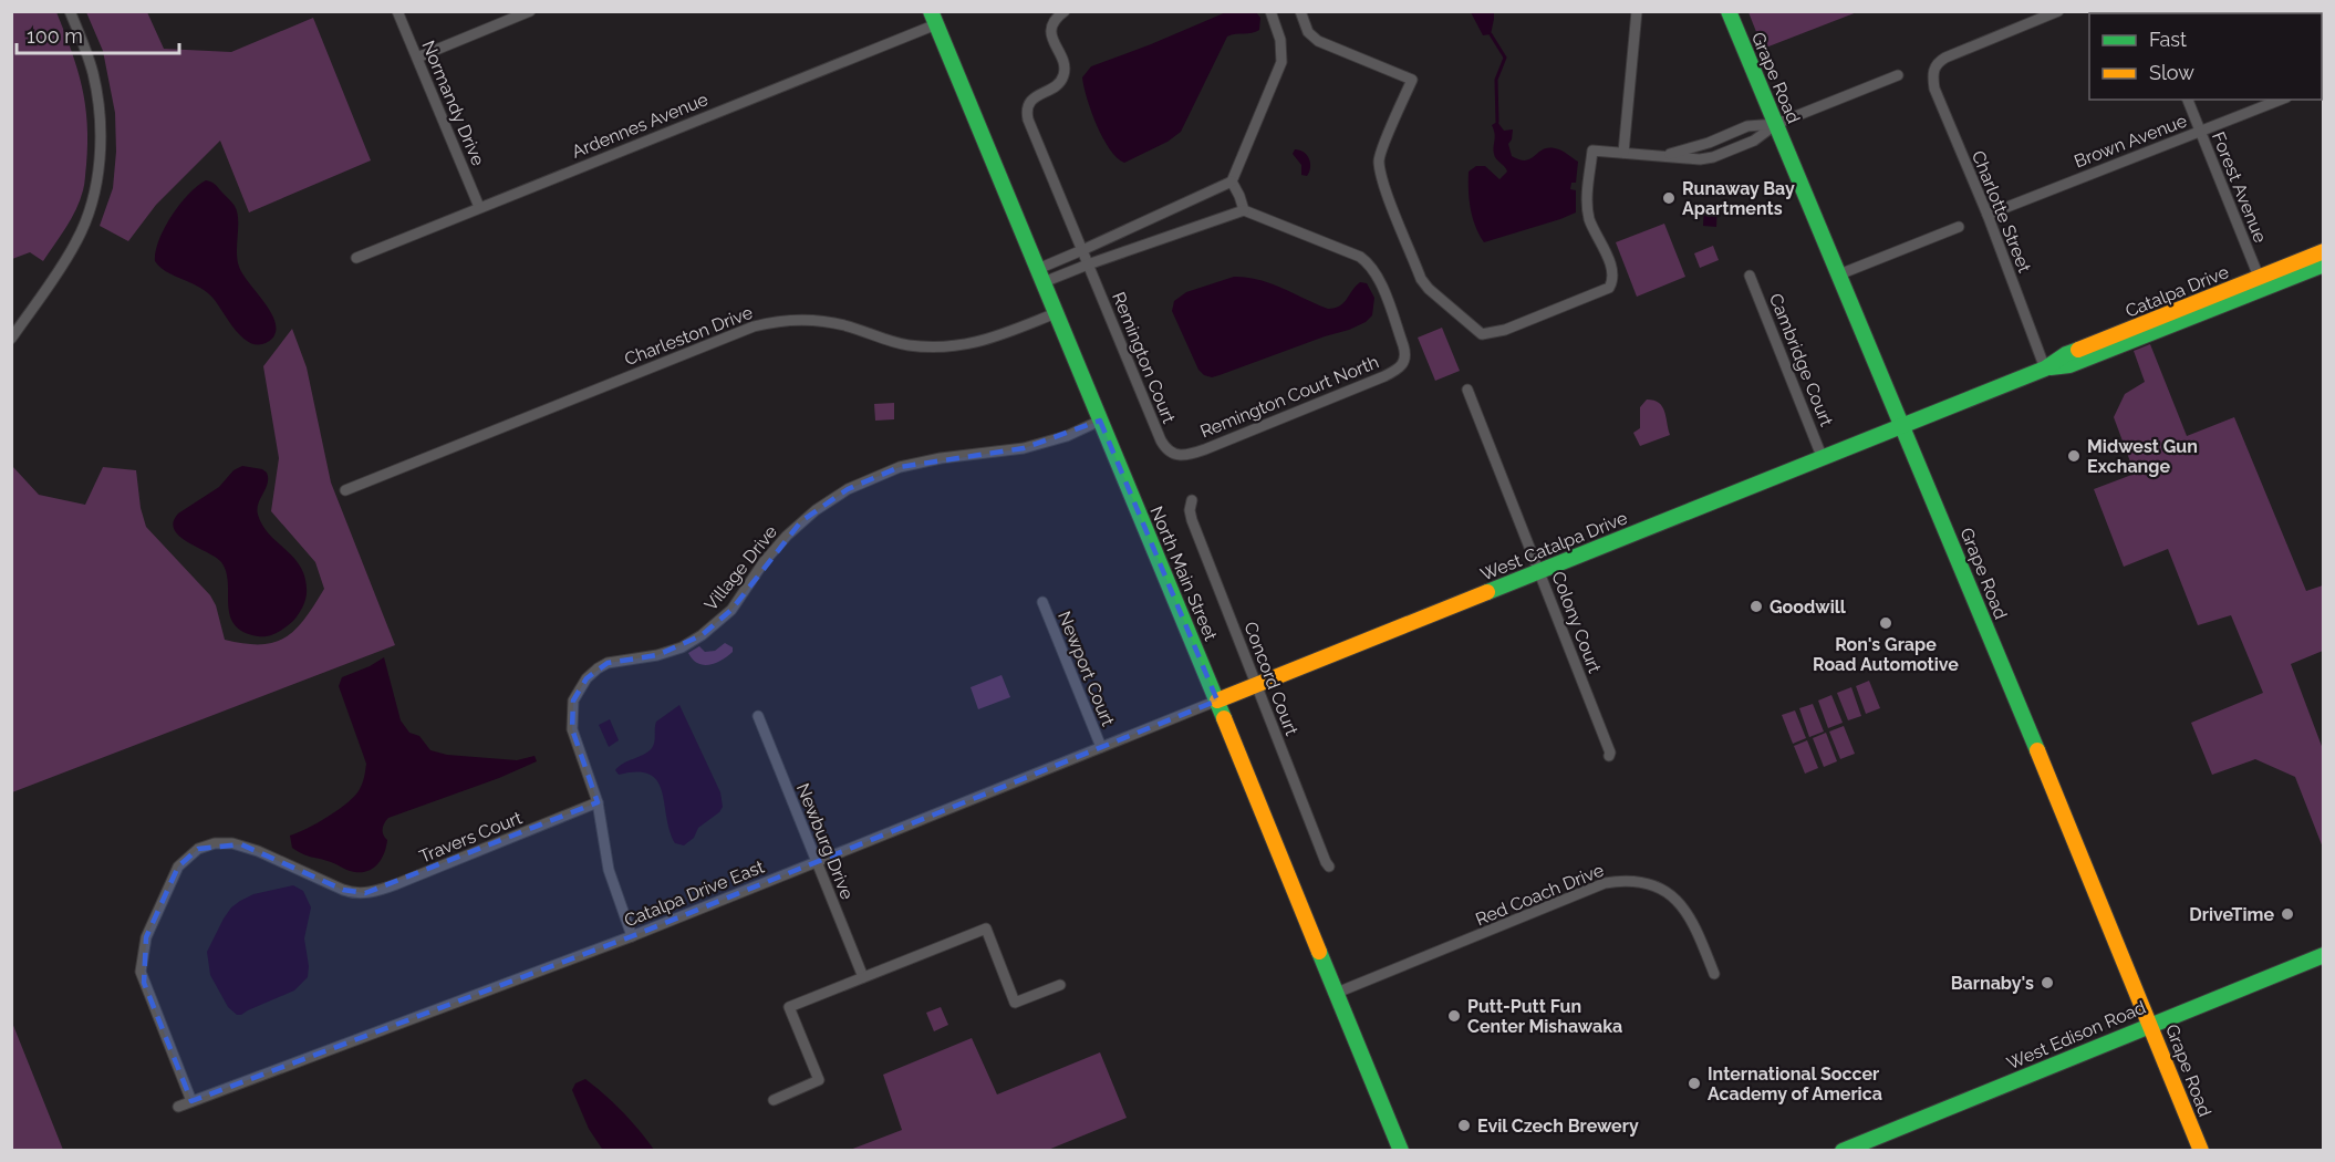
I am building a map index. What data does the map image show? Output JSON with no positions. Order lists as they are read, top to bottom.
{
  "streets": {
    "main road": [
      "Grape Road",
      "Catalpa Drive",
      "West Catalpa Drive",
      "North Main Street",
      "West Edison Road"
    ],
    "street": [
      "Normandy Drive",
      "Ardennes Avenue",
      "Brown Avenue",
      "Forest Avenue",
      "Charlotte Street",
      "Charleston Drive",
      "Remington Court",
      "Cambridge Court",
      "Remington Court North",
      "Village Drive",
      "Colony Court",
      "Newport Court",
      "Concord Court",
      "Travers Court",
      "Newburg Drive",
      "Catalpa Drive East",
      "Red Coach Drive"
    ]
  },
  "crossings": [
    ["Grape Road", "Catalpa Drive"],
    ["Grape Road", "West Catalpa Drive"],
    ["Grape Road", "West Edison Road"],
    ["Normandy Drive", "Ardennes Avenue"],
    ["Ardennes Avenue", "North Main Street"],
    ["Brown Avenue", "Forest Avenue"],
    ["Brown Avenue", "Charlotte Street"],
    ["Forest Avenue", "Catalpa Drive"],
    ["Charlotte Street", "Catalpa Drive"],
    ["Catalpa Drive", "West Catalpa Drive"],
    ["Charleston Drive", "North Main Street"],
    ["Remington Court", "Remington Court North"],
    ["Cambridge Court", "West Catalpa Drive"],
    ["West Catalpa Drive", "North Main Street"],
    ["West Catalpa Drive", "Colony Court"],
    ["West Catalpa Drive", "Concord Court"],
    ["West Catalpa Drive", "Catalpa Drive East"],
    ["Village Drive", "North Main Street"],
    ["Village Drive", "Travers Court"],
    ["Village Drive", "Catalpa Drive East"],
    ["North Main Street", "Catalpa Drive East"],
    ["North Main Street", "Red Coach Drive"],
    ["Newport Court", "Catalpa Drive East"],
    ["Travers Court", "Catalpa Drive East"],
    ["Newburg Drive", "Catalpa Drive East"]
  ],
  "places": [
    "Runaway Bay Apartments",
    "Midwest Gun Exchange",
    "Goodwill",
    "Ron's Grape Road Automotive",
    "DriveTime",
    "Barnaby's",
    "Putt-Putt Fun Center Mishawaka",
    "International Soccer Academy of America",
    "Evil Czech Brewery"
  ],
  "legend": ["Fast", "Slow"],
  "scale_bar": "100 m"
}
